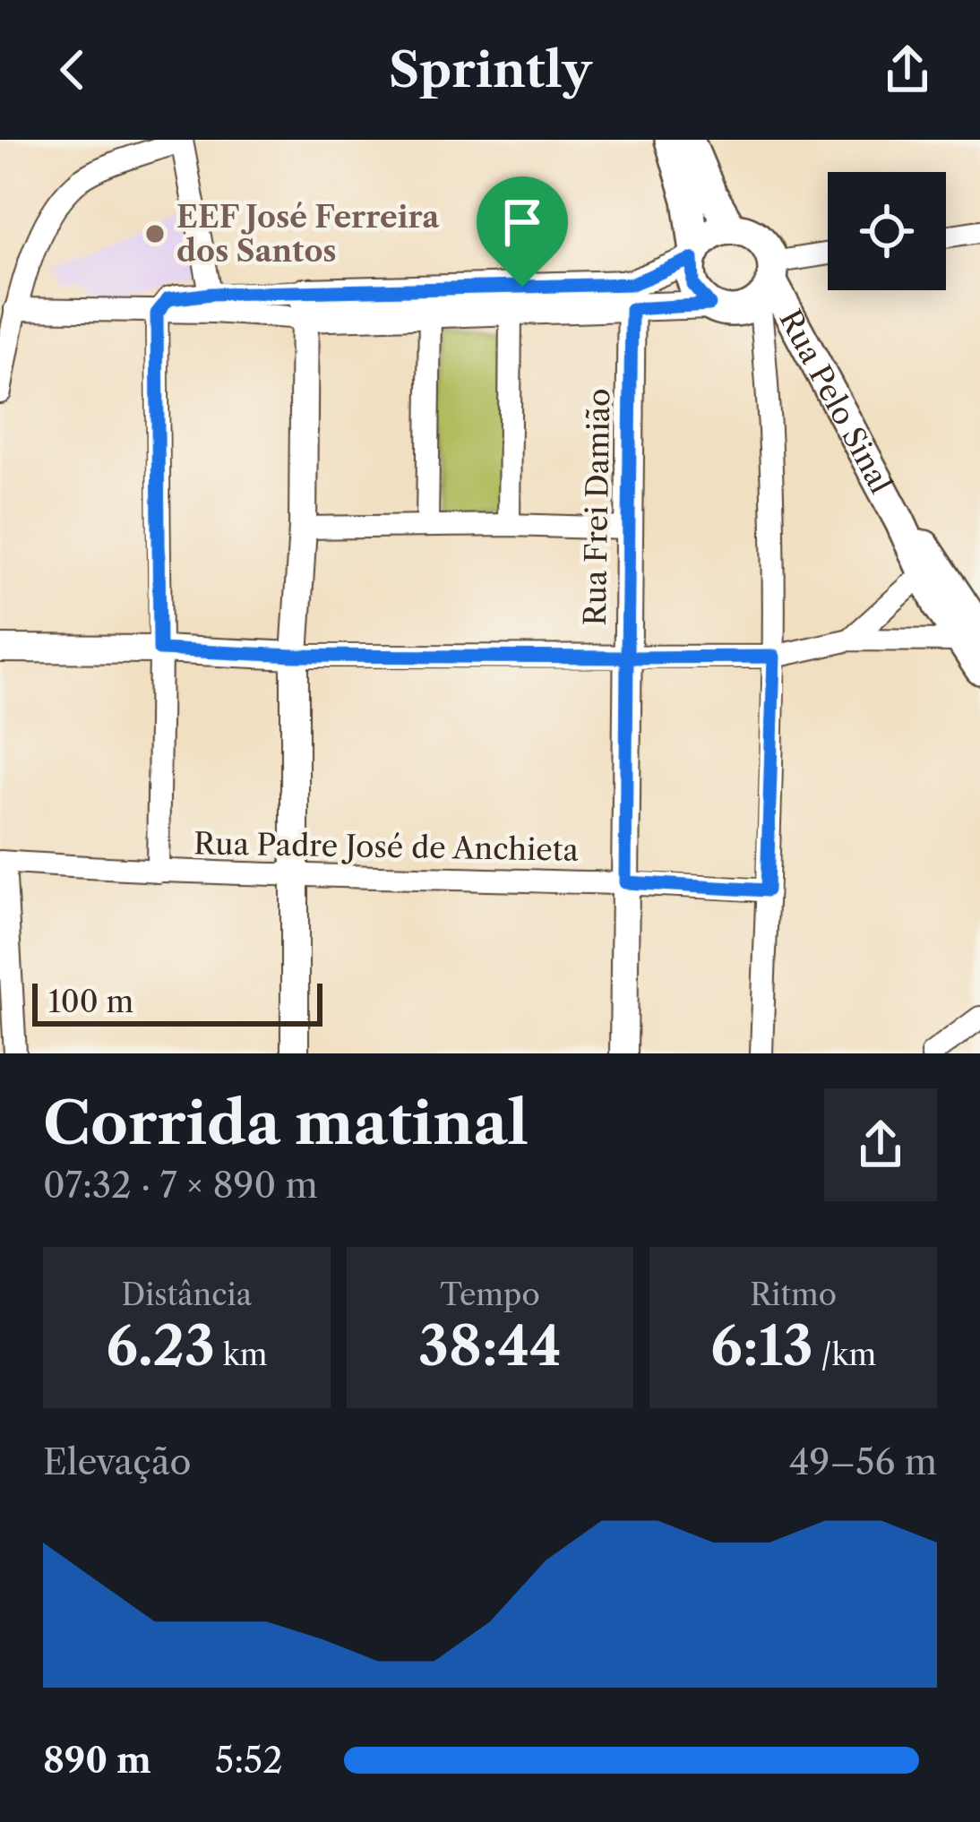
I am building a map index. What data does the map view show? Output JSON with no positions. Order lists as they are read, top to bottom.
{
  "streets": {
    "main road": ["Rua Pelo Sinal"],
    "street": ["Rua Frei Damião", "Rua Padre José de Anchieta"]
  },
  "crossings": [
    ["Rua Frei Damião", "Rua Padre José de Anchieta"]
  ],
  "places": ["EEF José Ferreira dos Santos"],
  "scale_bar": "100 m",
  "page": {
    "header": "Sprintly",
    "scale": "100 m",
    "heading": ["Corrida matinal", "07:32 · 7 × 890 m"],
    "stats": [
      ["Distância", "6.23 km"],
      ["Tempo", "38:44"],
      ["Ritmo", "6:13 /km"]
    ],
    "chart": ["Elevação", "49–56 m"],
    "list": [
      {
        "name": "890 m",
        "note": "5:52"
      }
    ]
  }
}
